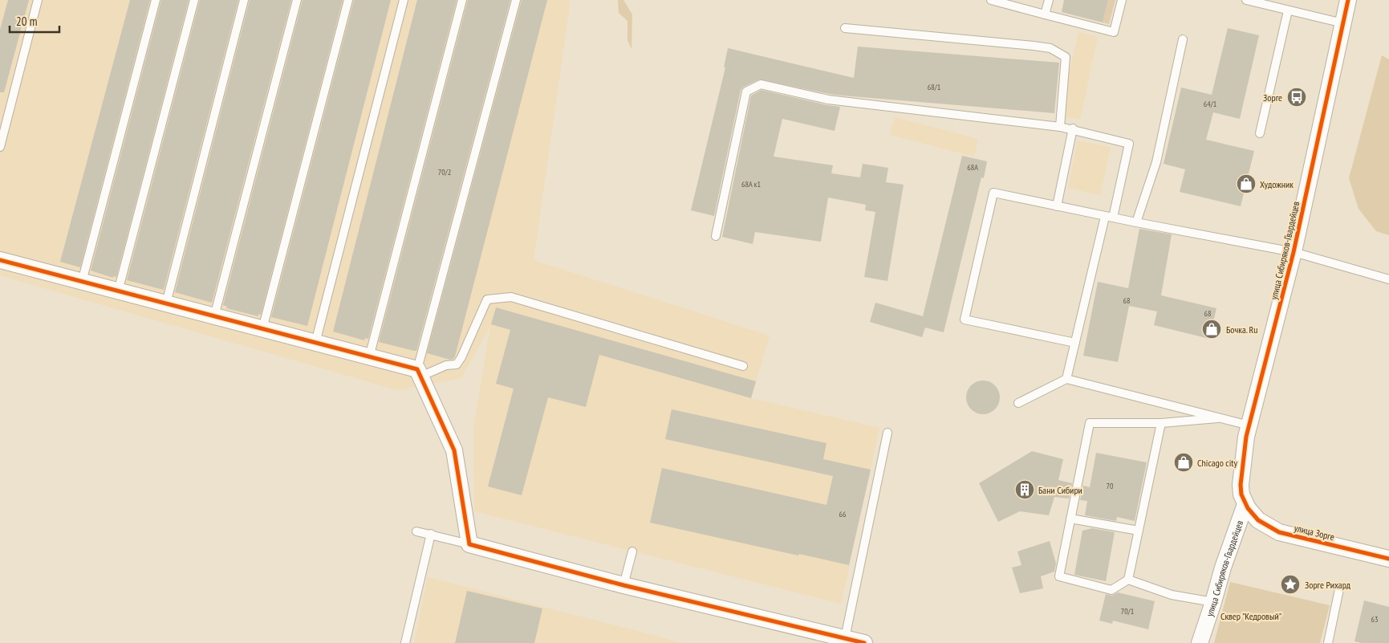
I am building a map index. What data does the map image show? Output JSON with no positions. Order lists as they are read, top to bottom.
{
  "streets": {
    "street": ["улица Сибиряков-Гвардейцев", "улица Зорге"]
  },
  "crossings": [
    ["улица Сибиряков-Гвардейцев", "улица Зорге"]
  ],
  "parks": ["Сквер \"Кедровый\""],
  "places": {
    "bus stop": ["Зорге"],
    "shop": ["Художник", "Бочка. Ru", "Chicago city"],
    "building": ["Бани Сибири"],
    "place": ["Зорге Рихард"]
  },
  "house_numbers": [
    "68/1",
    "64/1",
    "68А",
    "70/2",
    "68А к1",
    "68",
    "68",
    "70",
    "66",
    "70/1",
    "63"
  ],
  "scale_bar": "20 m"
}
